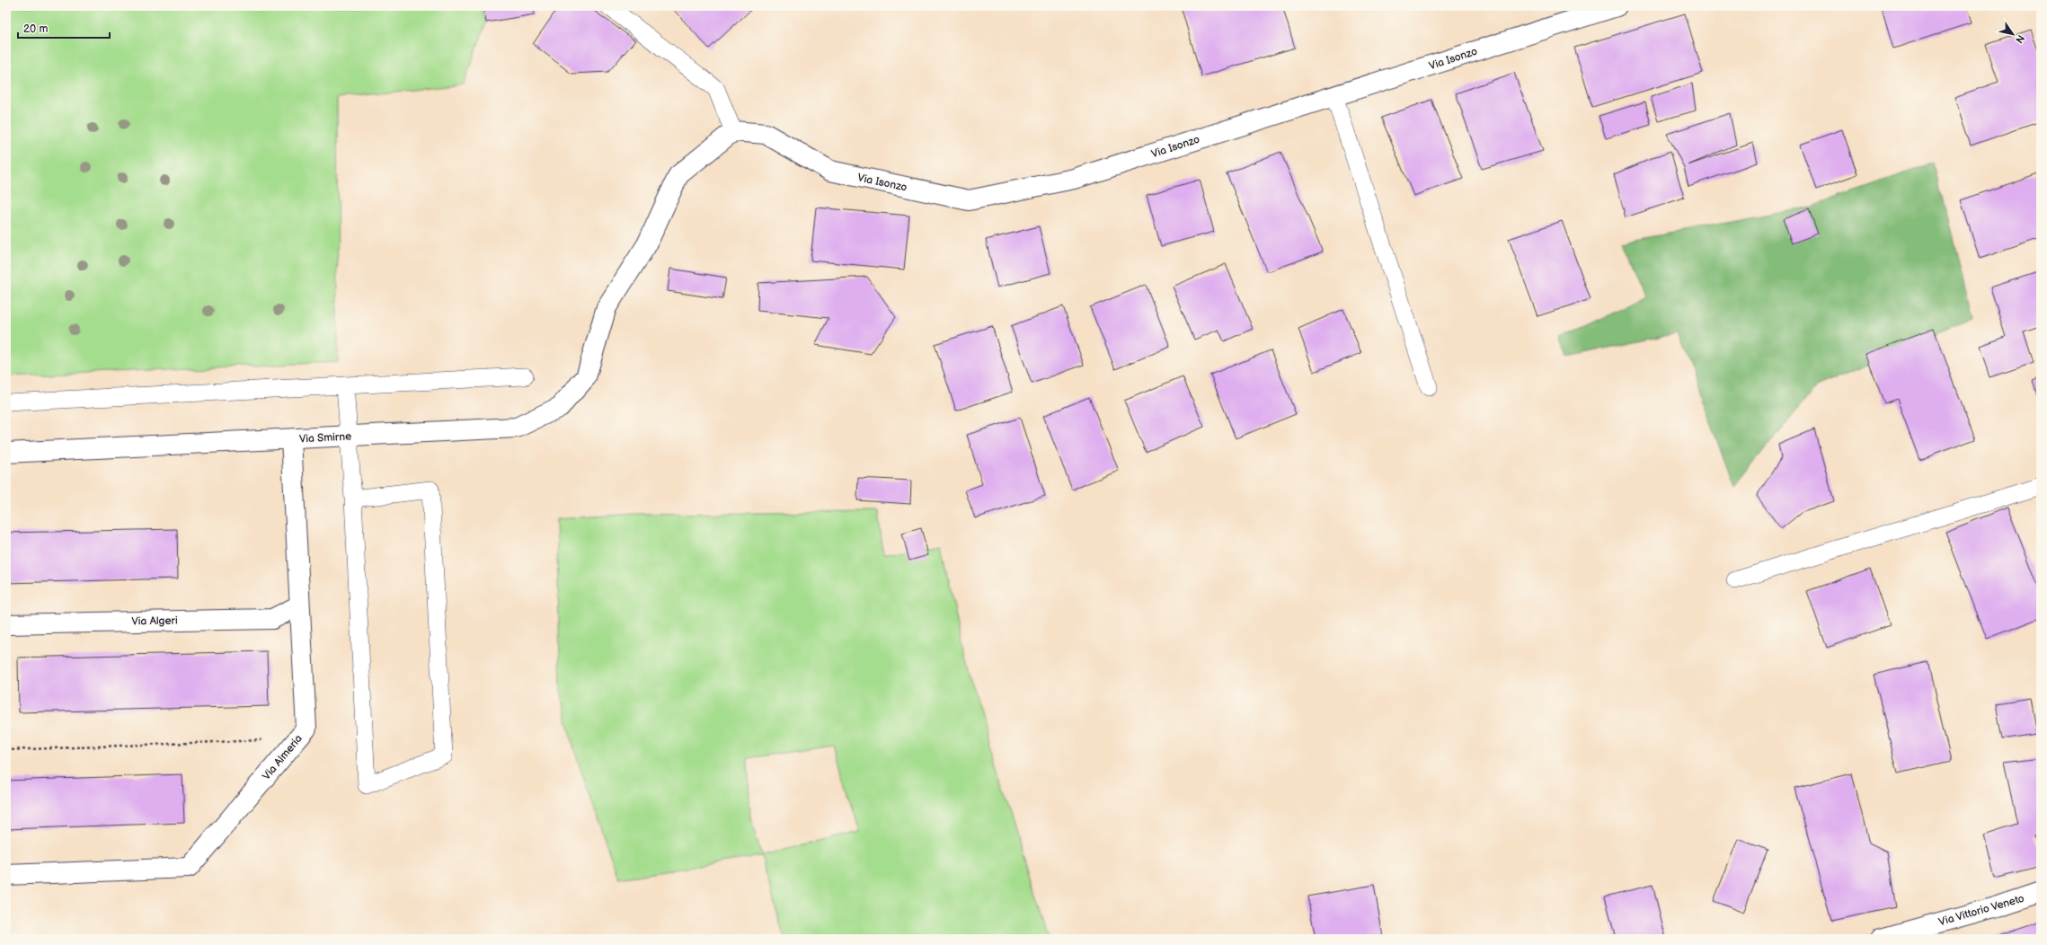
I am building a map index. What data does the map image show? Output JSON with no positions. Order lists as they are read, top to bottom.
{
  "streets": {
    "street": [
      "Via Isonzo",
      "Via Smirne",
      "Via Algeri",
      "Via Almeria",
      "Via Vittorio Veneto"
    ]
  },
  "crossings": [
    ["Via Isonzo", "Via Smirne"],
    ["Via Smirne", "Via Almeria"],
    ["Via Algeri", "Via Almeria"]
  ],
  "scale_bar": "20 m",
  "north": "bottom right"
}
